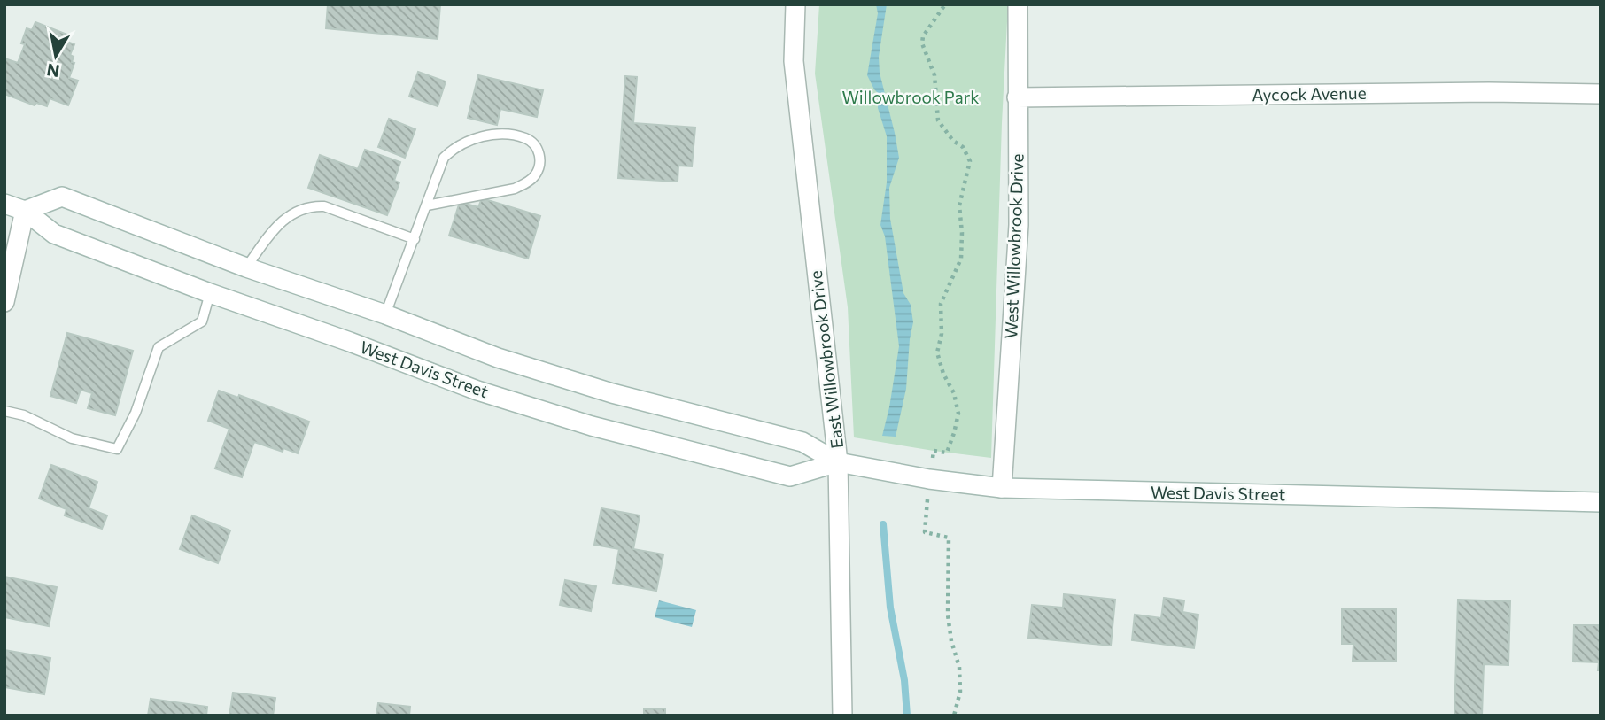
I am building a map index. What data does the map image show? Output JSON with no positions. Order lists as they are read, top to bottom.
{
  "streets": {
    "street": [
      "Aycock Avenue",
      "West Willowbrook Drive",
      "East Willowbrook Drive",
      "West Davis Street"
    ]
  },
  "crossings": [
    ["Aycock Avenue", "West Willowbrook Drive"],
    ["West Willowbrook Drive", "West Davis Street"],
    ["East Willowbrook Drive", "West Davis Street"]
  ],
  "parks": ["Willowbrook Park"],
  "north": "bottom"
}
